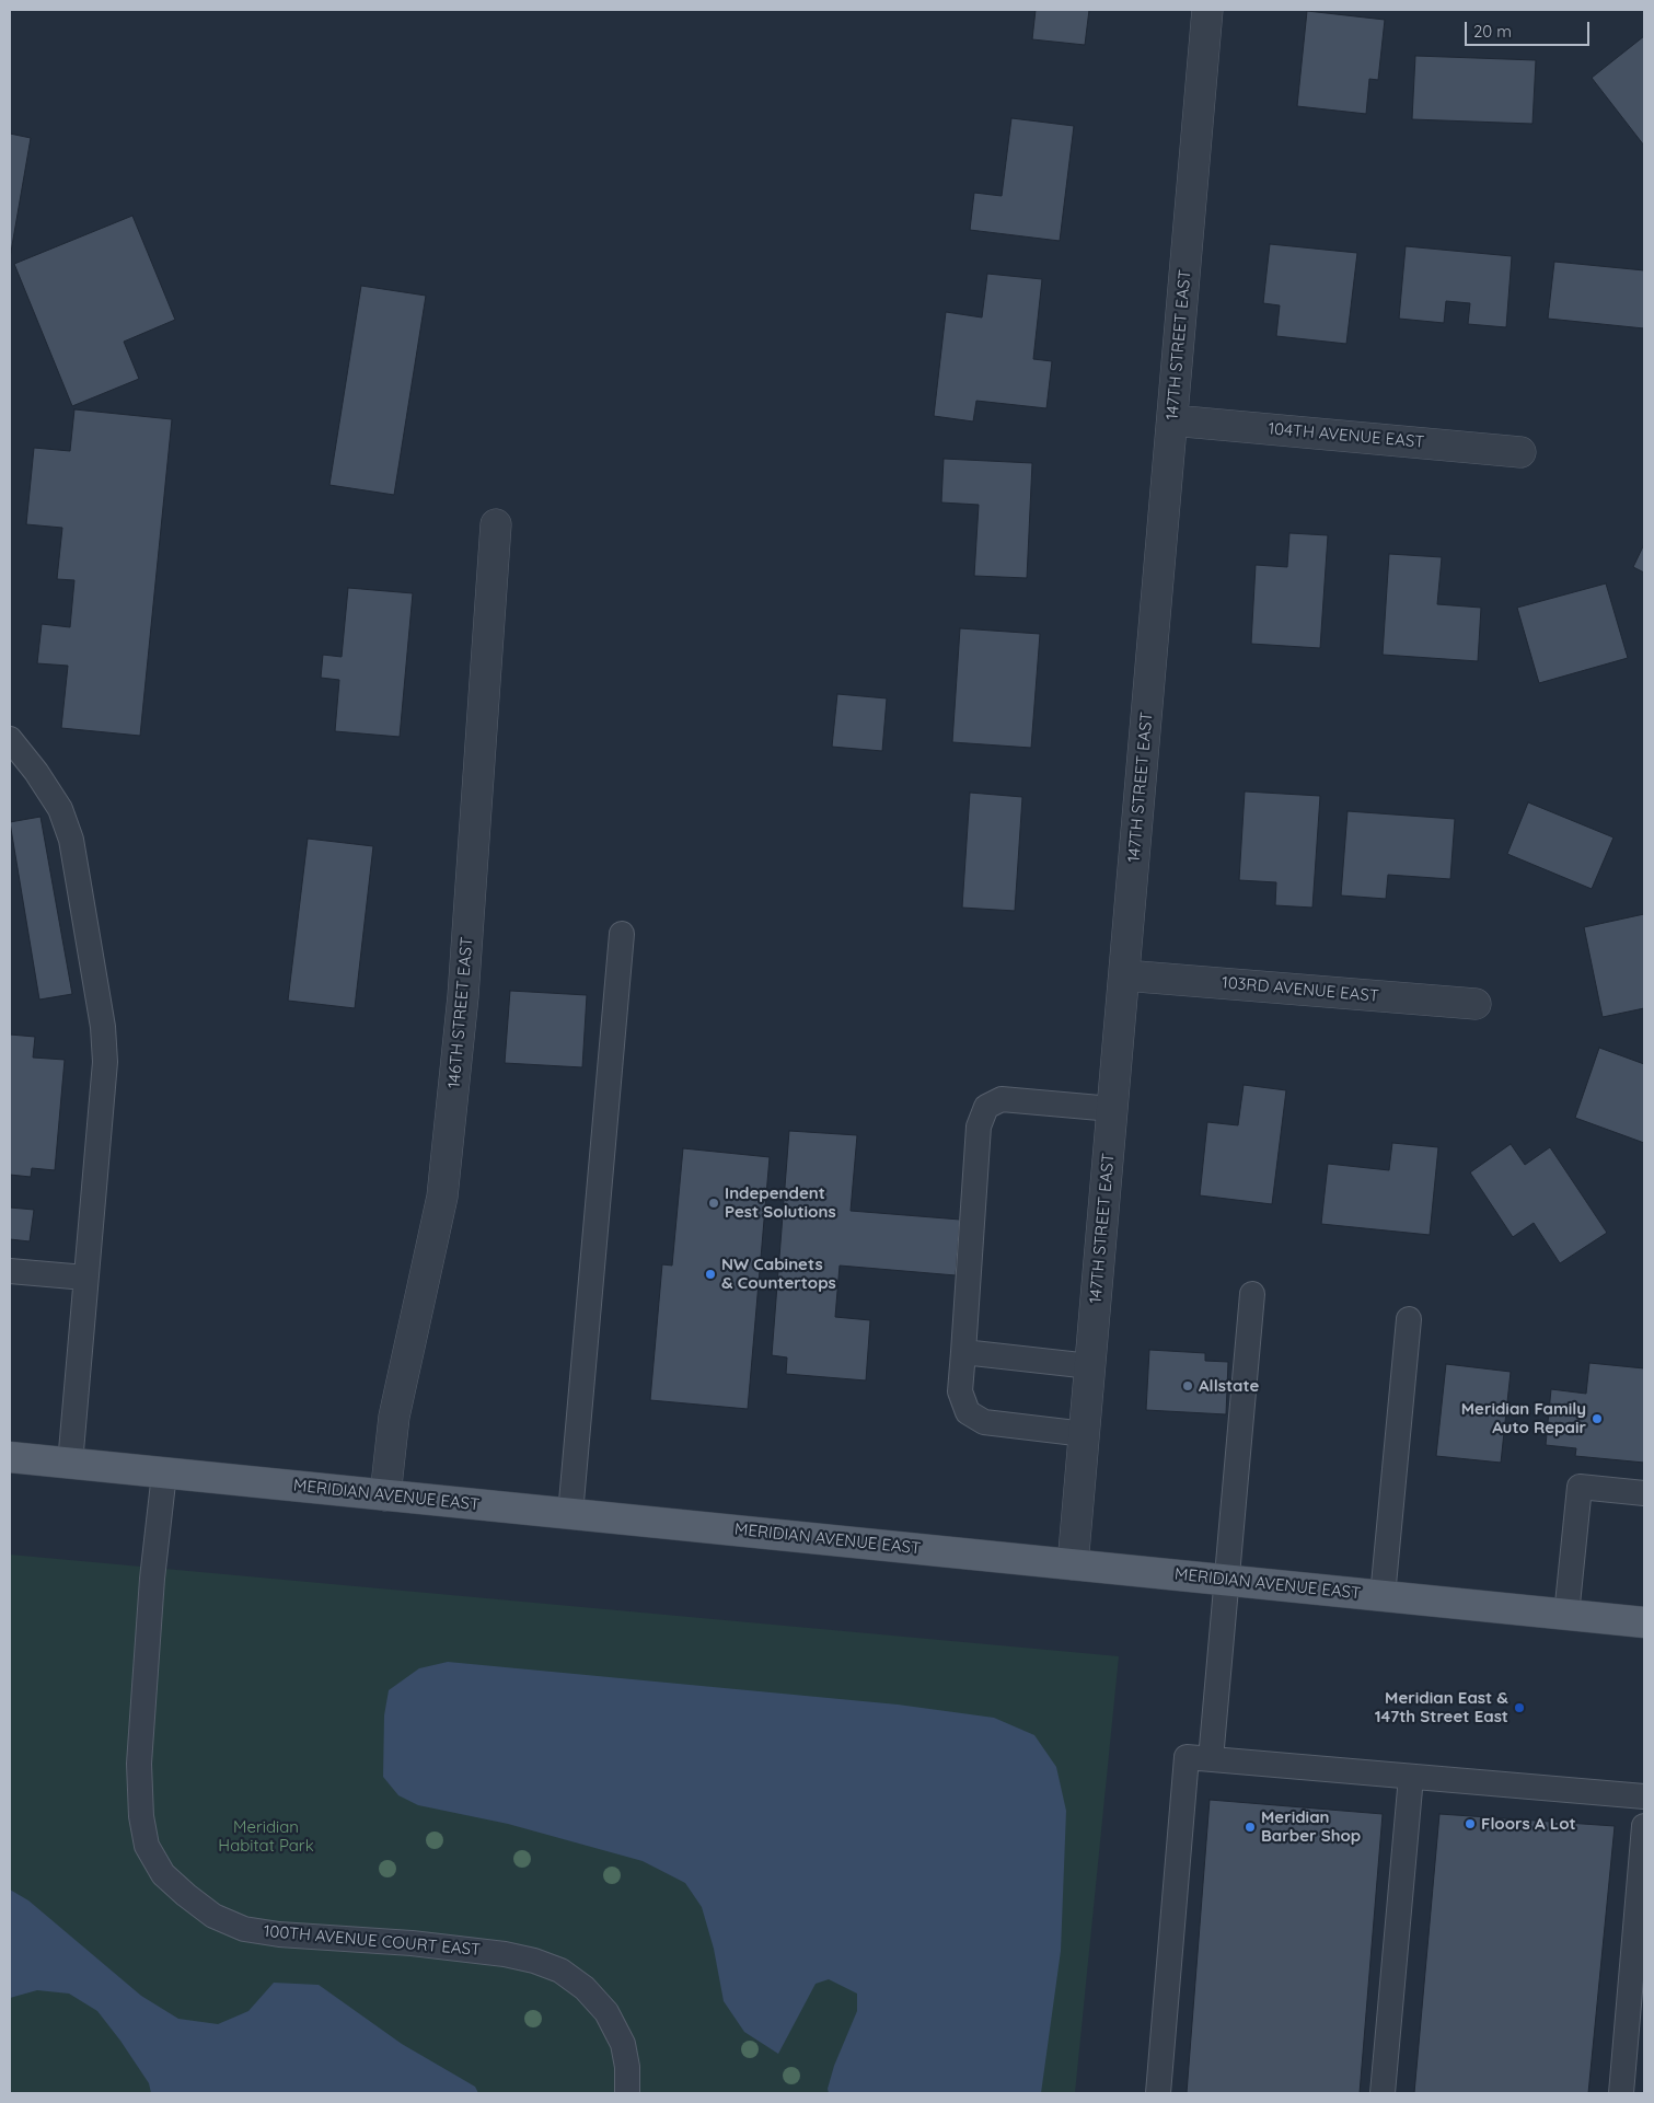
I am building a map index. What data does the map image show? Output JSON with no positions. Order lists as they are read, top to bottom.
{
  "streets": {
    "main road": ["MERIDIAN AVENUE EAST"],
    "street": [
      "147TH STREET EAST",
      "104TH AVENUE EAST",
      "103RD AVENUE EAST",
      "146TH STREET EAST"
    ],
    "lane": ["100TH AVENUE COURT EAST"]
  },
  "crossings": [
    ["147TH STREET EAST", "104TH AVENUE EAST"],
    ["147TH STREET EAST", "103RD AVENUE EAST"],
    ["147TH STREET EAST", "MERIDIAN AVENUE EAST"],
    ["146TH STREET EAST", "MERIDIAN AVENUE EAST"],
    ["MERIDIAN AVENUE EAST", "100TH AVENUE COURT EAST"]
  ],
  "parks": ["Meridian Habitat Park"],
  "places": [
    "Independent Pest Solutions",
    "NW Cabinets & Countertops",
    "Allstate",
    "Meridian Family Auto Repair",
    "Meridian East & 147th Street East",
    "Floors A Lot",
    "Meridian Barber Shop"
  ],
  "scale_bar": "20 m"
}
